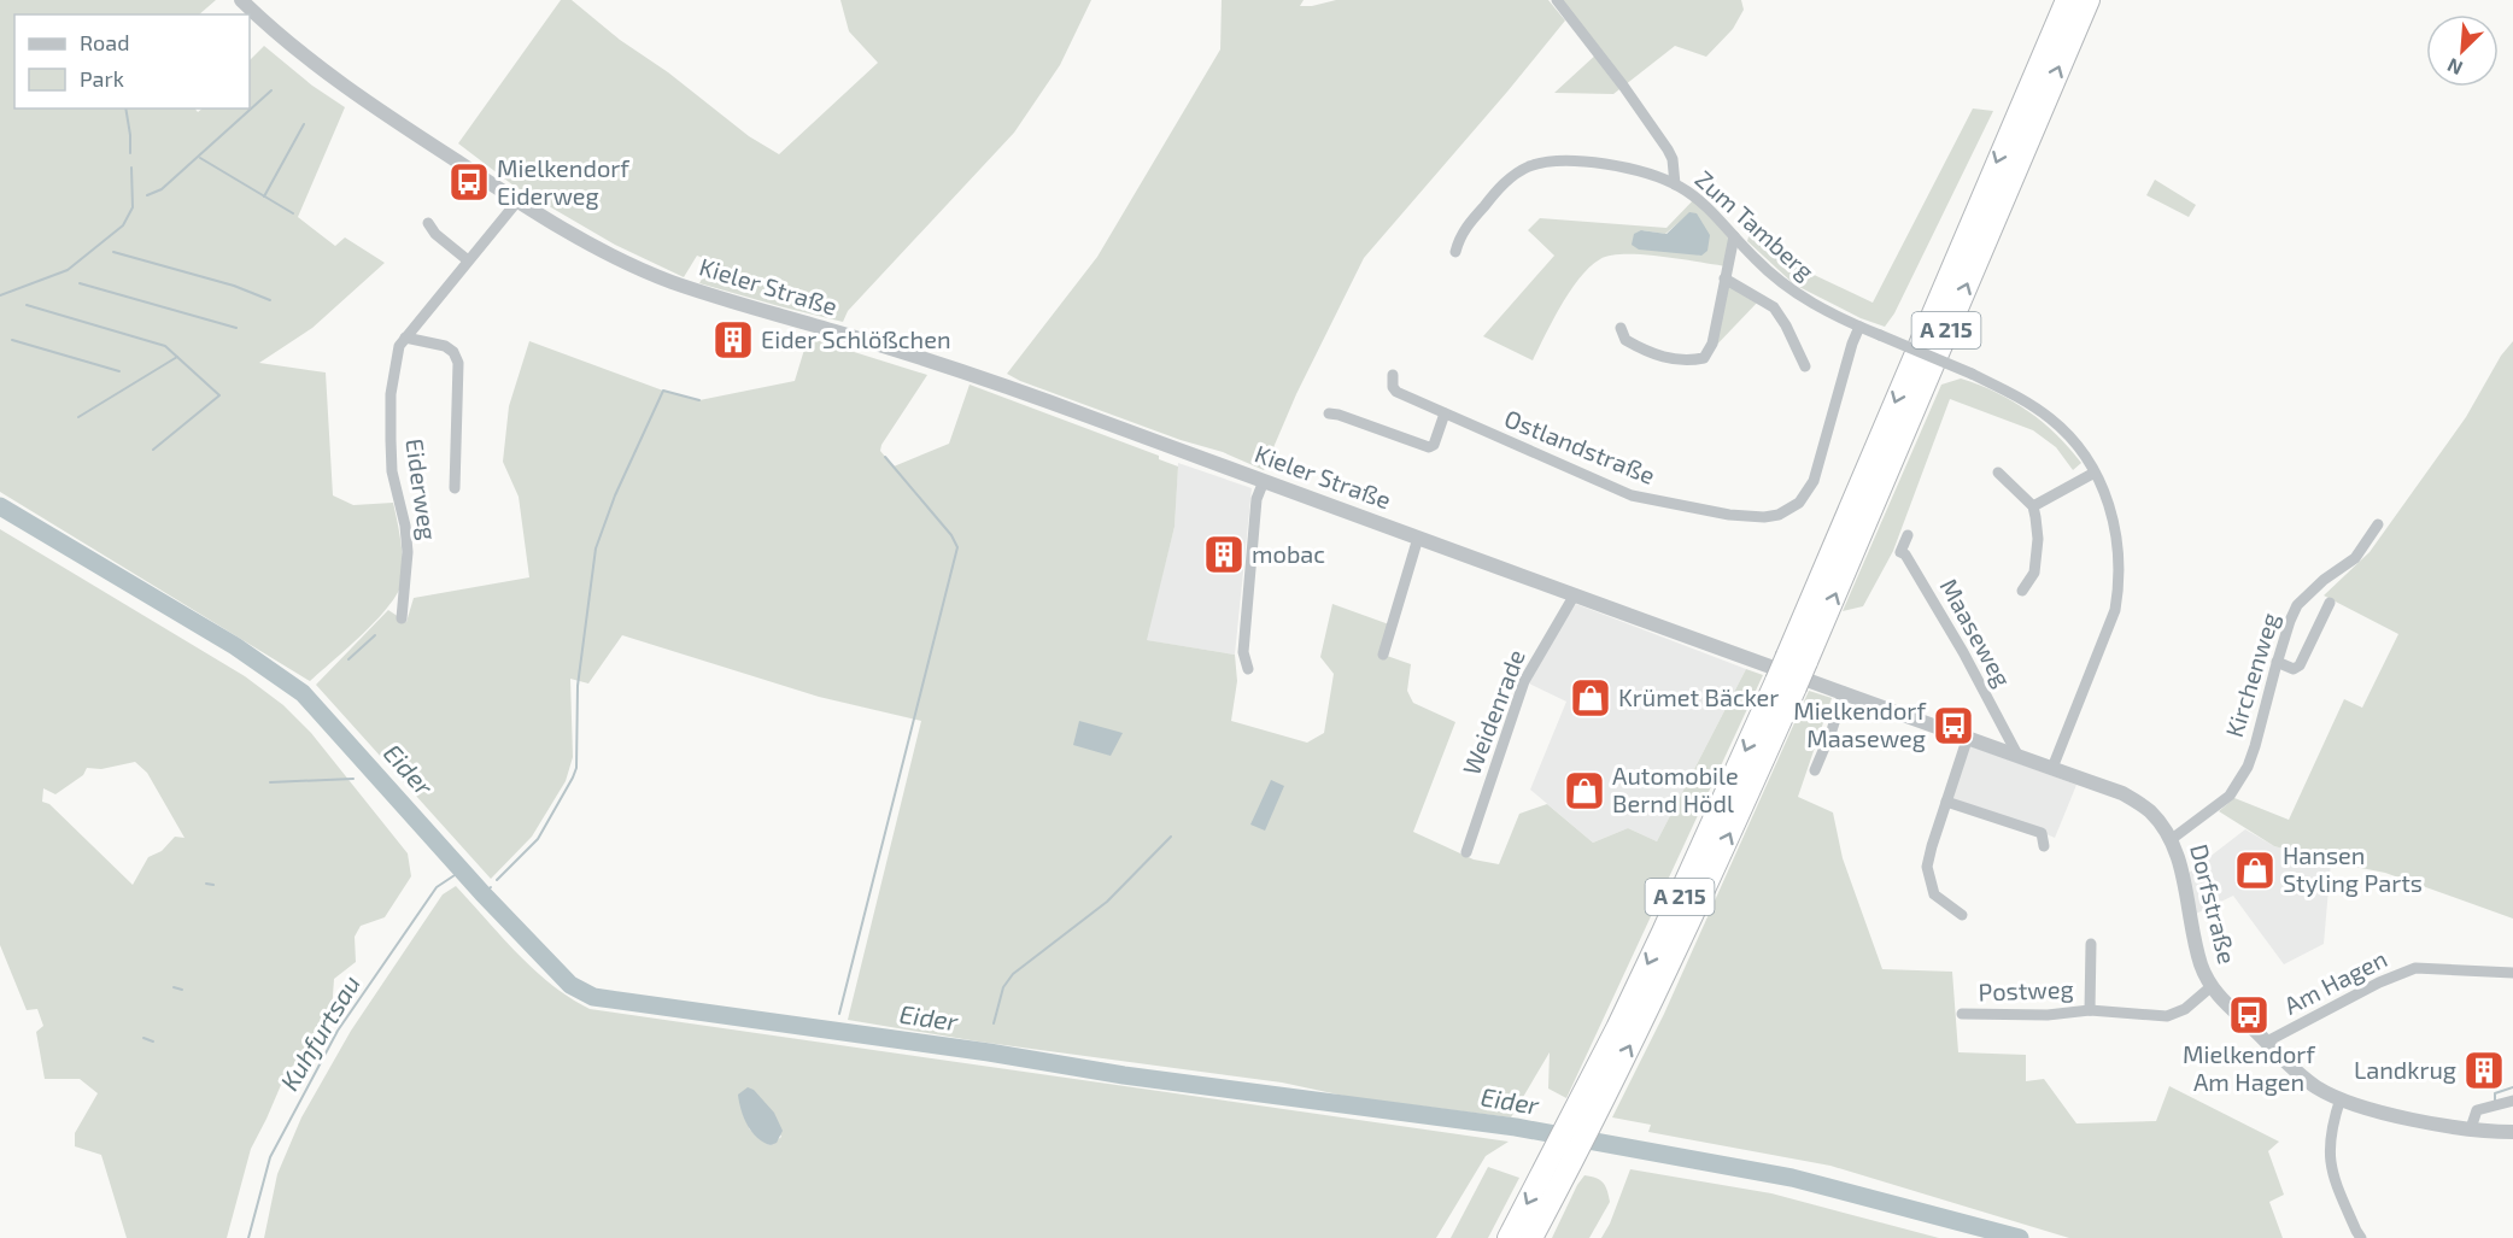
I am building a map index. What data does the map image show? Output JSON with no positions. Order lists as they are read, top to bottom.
{
  "streets": {
    "highway": ["A 215"],
    "street": [
      "Zum Tamberg",
      "Kieler Straße",
      "Ostlandstraße",
      "Eiderweg",
      "Maaseweg",
      "Kirchenweg",
      "Weidenrade",
      "Dorfstraße",
      "Am Hagen",
      "Postweg"
    ]
  },
  "crossings": [
    ["Zum Tamberg", "Ostlandstraße"],
    ["Zum Tamberg", "Dorfstraße"],
    ["Kieler Straße", "Eiderweg"],
    ["Kieler Straße", "Weidenrade"],
    ["Kieler Straße", "Dorfstraße"],
    ["Maaseweg", "Dorfstraße"],
    ["Kirchenweg", "Dorfstraße"],
    ["Dorfstraße", "Am Hagen"],
    ["Dorfstraße", "Postweg"]
  ],
  "water": ["Eider", "Kuhfurtsau"],
  "places": {
    "bus stop": ["Mielkendorf Eiderweg", "Mielkendorf Maaseweg", "Mielkendorf Am Hagen"],
    "building": ["Eider Schlößchen", "mobac", "Landkrug"],
    "shop": ["Krümet Bäcker", "Automobile Bernd Hödl", "Hansen Styling Parts"]
  },
  "legend": ["Road", "Park"],
  "north": "bottom left"
}
